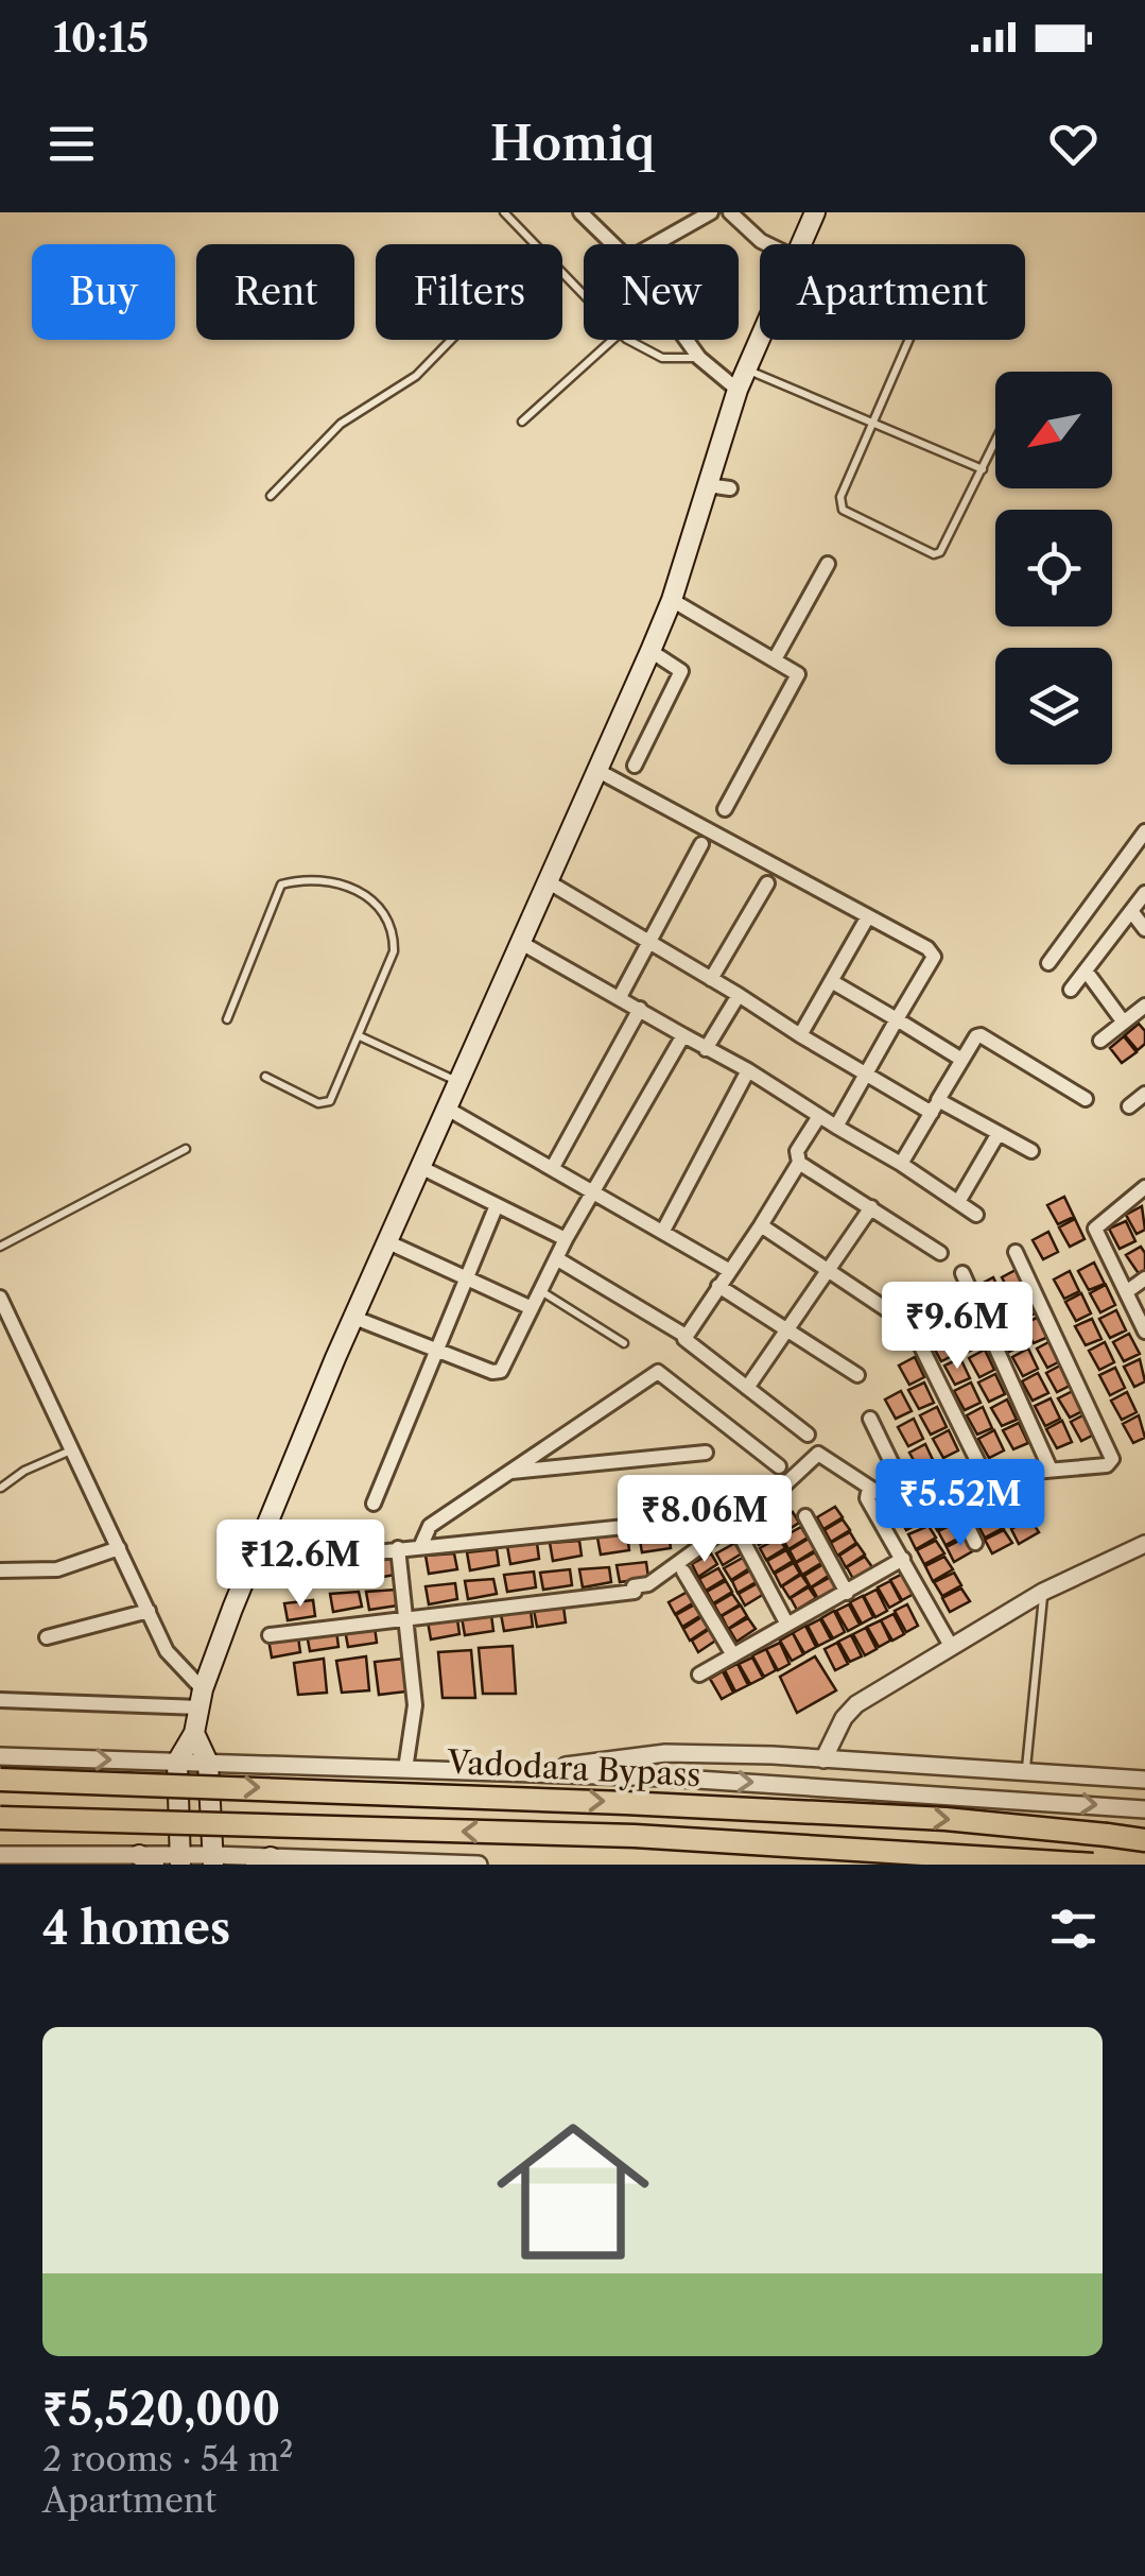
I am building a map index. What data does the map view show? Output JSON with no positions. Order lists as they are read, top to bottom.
{
  "streets": {
    "highway": ["Vadodara Bypass"]
  },
  "north": "bottom left",
  "page": {
    "status": "10:15",
    "header": "Homiq",
    "chip": [
      "Buy",
      "Rent",
      "Filters",
      "New",
      "Apartment"
    ],
    "price": [
      "₹9.6M",
      "₹5.52M",
      "₹8.06M",
      "₹12.6M"
    ],
    "heading": "4 homes",
    "list": [
      {
        "name": "₹5,520,000",
        "note": "2 rooms · 54 m² · Apartment"
      }
    ]
  }
}
